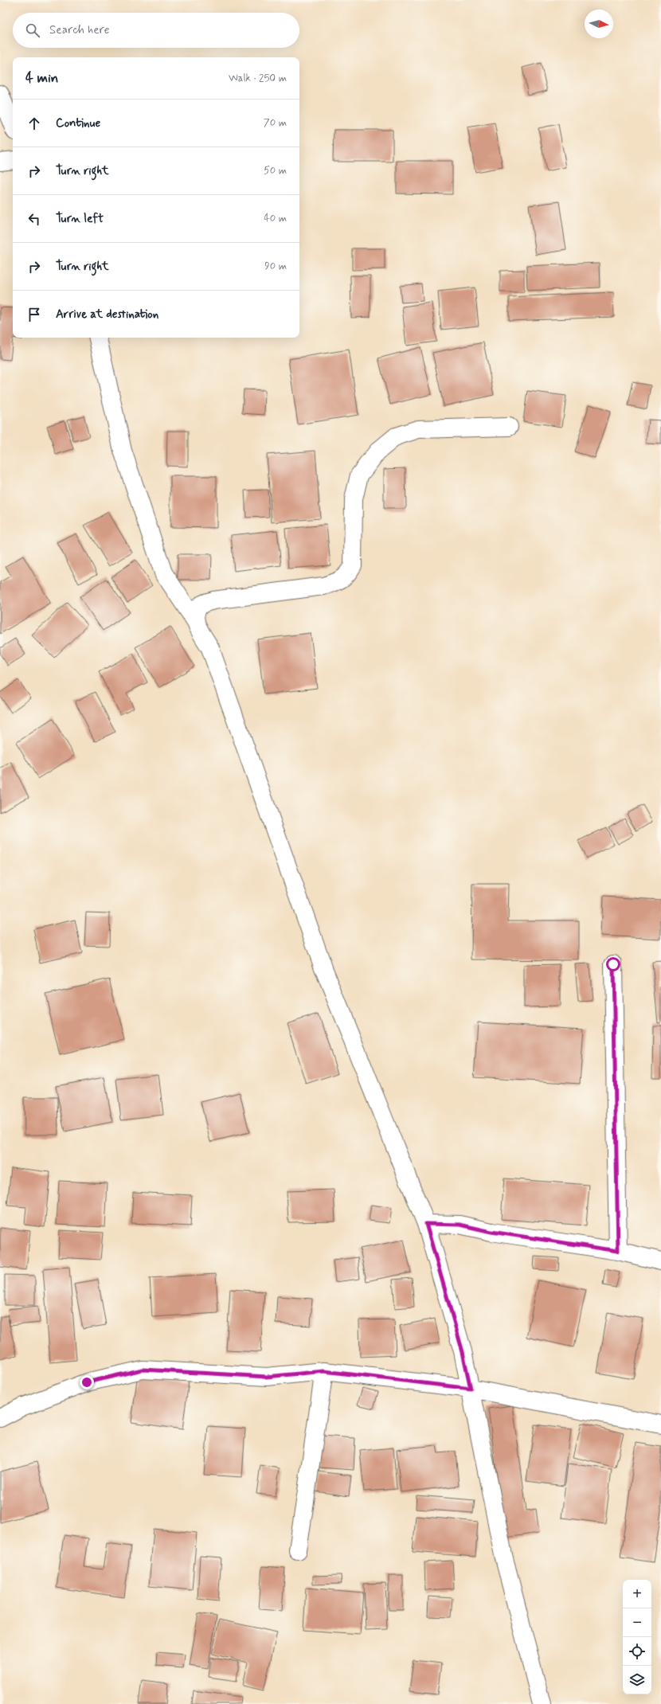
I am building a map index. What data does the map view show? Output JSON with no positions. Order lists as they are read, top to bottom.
{
  "north": "right",
  "page": {
    "search": "Search here",
    "heading": ["4 min", "Walk · 250 m"],
    "list": [
      ["Continue", "70 m"],
      ["Turn right", "50 m"],
      ["Turn left", "40 m"],
      ["Turn right", "90 m"],
      "Arrive at destination"
    ],
    "map_buttons": ["+", "−"]
  }
}
